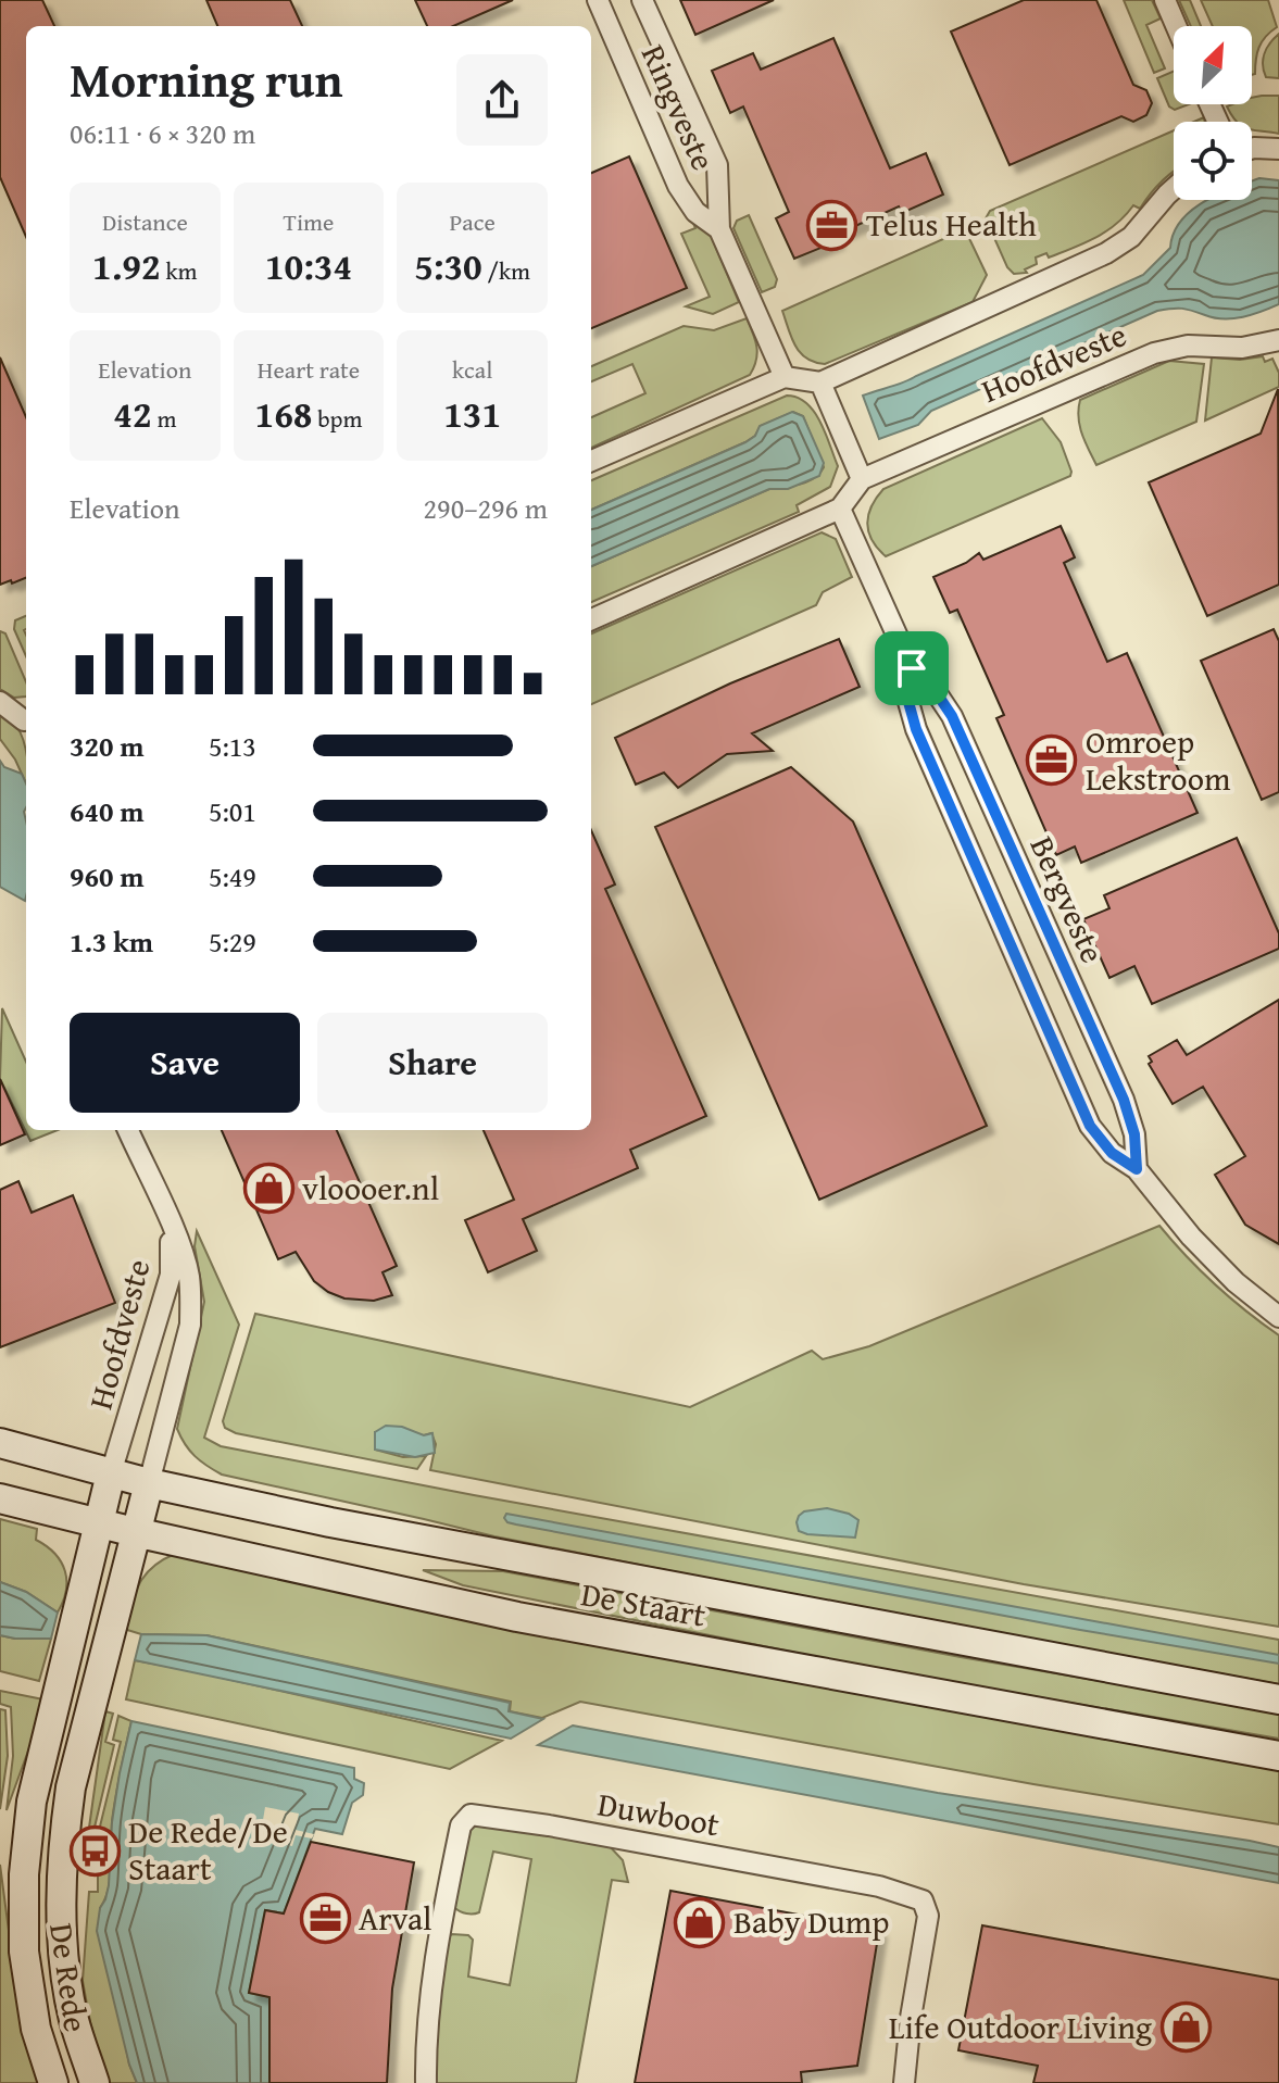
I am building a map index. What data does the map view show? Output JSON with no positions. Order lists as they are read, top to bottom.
{
  "streets": {
    "main road": ["De Staart", "De Rede"],
    "street": [
      "Ringveste",
      "Hoofdveste",
      "Bergveste",
      "Duwboot"
    ]
  },
  "crossings": [
    ["Hoofdveste", "De Staart"],
    ["Hoofdveste", "De Rede"],
    ["De Staart", "De Rede"]
  ],
  "places": {
    "office": ["Telus Health", "Omroep Lekstroom", "Arval"],
    "shop": ["vloooer.nl", "Baby Dump", "Life Outdoor Living"],
    "bus stop": ["De Rede/De Staart"]
  },
  "north": "top right",
  "page": {
    "heading": ["Morning run", "06:11 · 6 × 320 m"],
    "stats": [
      ["Distance", "1.92 km"],
      ["Time", "10:34"],
      ["Pace", "5:30 /km"],
      ["Elevation", "42 m"],
      ["Heart rate", "168 bpm"],
      ["kcal", "131"]
    ],
    "chart": ["Elevation", "290–296 m"],
    "list": [
      {
        "name": "320 m",
        "note": "5:13"
      },
      {
        "name": "640 m",
        "note": "5:01"
      },
      {
        "name": "960 m",
        "note": "5:49"
      },
      {
        "name": "1.3 km",
        "note": "5:29"
      }
    ],
    "buttons": ["Save", "Share"]
  }
}
